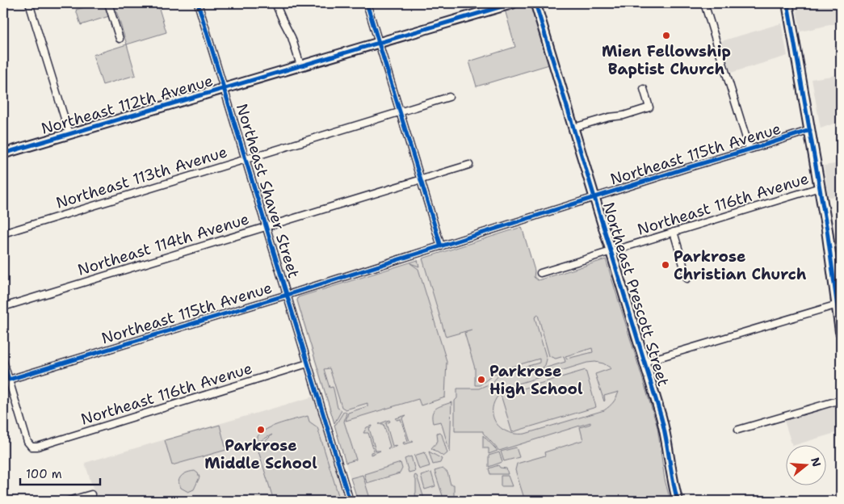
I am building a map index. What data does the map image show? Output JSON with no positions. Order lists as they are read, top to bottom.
{
  "streets": {
    "street": [
      "Northeast 112th Avenue",
      "Northeast 115th Avenue",
      "Northeast 113th Avenue",
      "Northeast Shaver Street",
      "Northeast 116th Avenue",
      "Northeast 114th Avenue",
      "Northeast Prescott Street"
    ]
  },
  "crossings": [
    ["Northeast 112th Avenue", "Northeast Shaver Street"],
    ["Northeast 115th Avenue", "Northeast Shaver Street"],
    ["Northeast 115th Avenue", "Northeast 116th Avenue"],
    ["Northeast 115th Avenue", "Northeast Prescott Street"],
    ["Northeast 113th Avenue", "Northeast Shaver Street"],
    ["Northeast Shaver Street", "Northeast 116th Avenue"],
    ["Northeast Shaver Street", "Northeast 114th Avenue"],
    ["Northeast 116th Avenue", "Northeast Prescott Street"]
  ],
  "places": [
    "Mien Fellowship Baptist Church",
    "Parkrose Christian Church",
    "Parkrose High School",
    "Parkrose Middle School"
  ],
  "scale_bar": "100 m",
  "north": "right"
}
